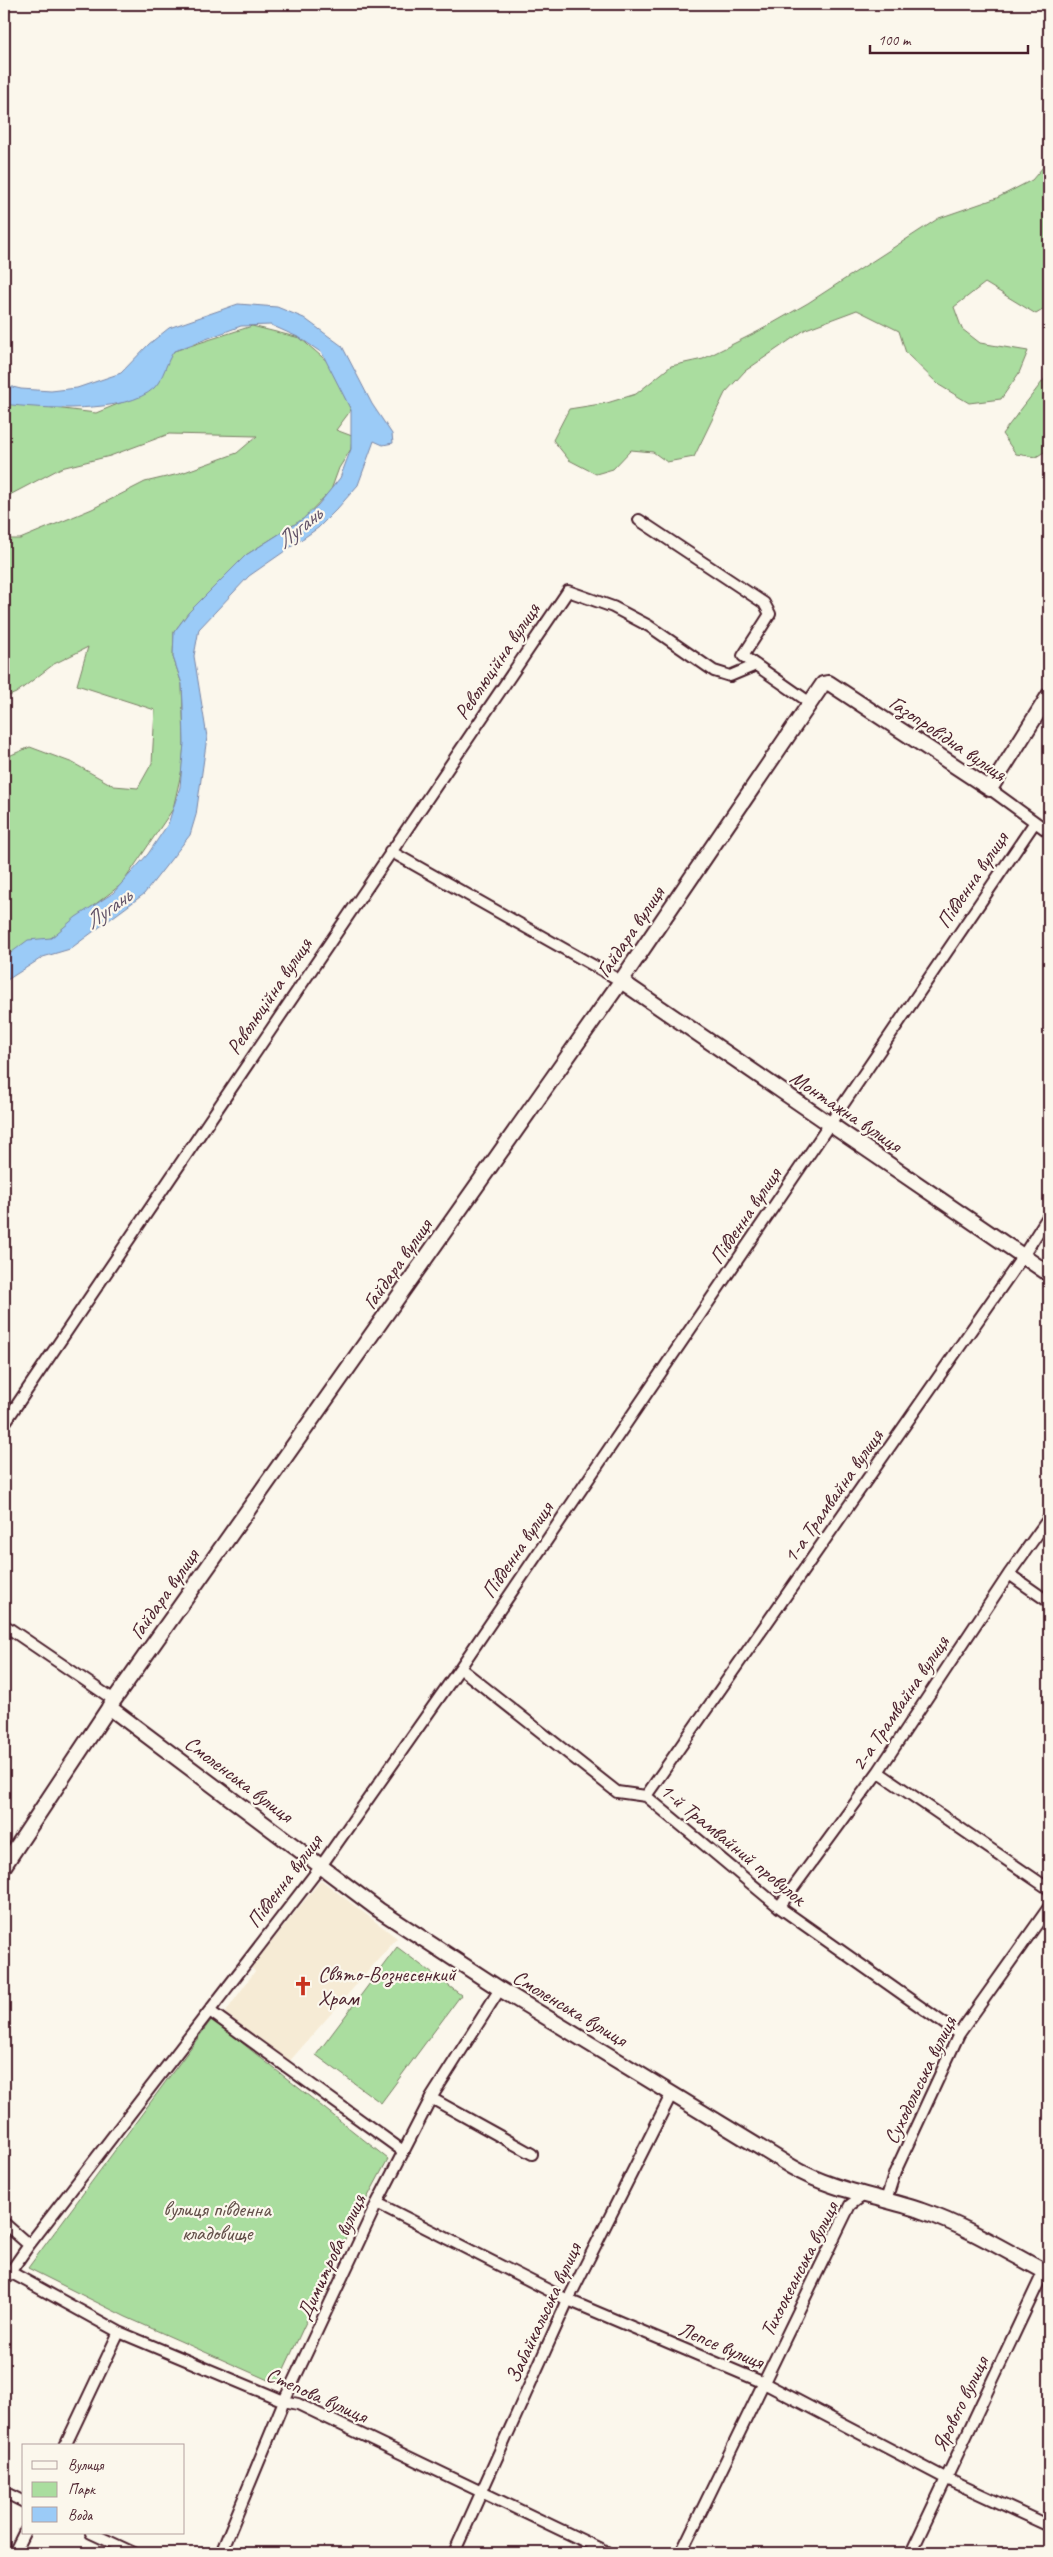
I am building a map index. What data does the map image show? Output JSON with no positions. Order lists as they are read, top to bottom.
{
  "streets": {
    "street": [
      "Революційна вулиця",
      "Газопровідна вулиця",
      "Південна вулиця",
      "Гайдара вулиця",
      "Монтажна вулиця",
      "1-а Трамвайна вулиця",
      "2-а Трамвайна вулиця",
      "Смоленська вулиця",
      "1-й Трамвайний провулок",
      "Суходольська вулиця",
      "Димитрова вулиця",
      "Тихоокеанська вулиця",
      "Забайкальська вулиця",
      "Лепсе вулиця",
      "Степова вулиця",
      "Ярового вулиця"
    ]
  },
  "crossings": [
    ["Газопровідна вулиця", "Південна вулиця"],
    ["Газопровідна вулиця", "Гайдара вулиця"],
    ["Південна вулиця", "Монтажна вулиця"],
    ["Південна вулиця", "Смоленська вулиця"],
    ["Південна вулиця", "1-й Трамвайний провулок"],
    ["Південна вулиця", "Степова вулиця"],
    ["Гайдара вулиця", "Монтажна вулиця"],
    ["Гайдара вулиця", "Смоленська вулиця"],
    ["Монтажна вулиця", "1-а Трамвайна вулиця"],
    ["1-а Трамвайна вулиця", "1-й Трамвайний провулок"],
    ["2-а Трамвайна вулиця", "1-й Трамвайний провулок"],
    ["Смоленська вулиця", "Суходольська вулиця"],
    ["Смоленська вулиця", "Димитрова вулиця"],
    ["Смоленська вулиця", "Тихоокеанська вулиця"],
    ["Смоленська вулиця", "Забайкальська вулиця"],
    ["Смоленська вулиця", "Ярового вулиця"],
    ["1-й Трамвайний провулок", "Суходольська вулиця"],
    ["Димитрова вулиця", "Лепсе вулиця"],
    ["Димитрова вулиця", "Степова вулиця"],
    ["Тихоокеанська вулиця", "Лепсе вулиця"],
    ["Забайкальська вулиця", "Лепсе вулиця"],
    ["Забайкальська вулиця", "Степова вулиця"],
    ["Лепсе вулиця", "Ярового вулиця"]
  ],
  "water": ["Лугань"],
  "parks": ["вулиця південна кладовище"],
  "places": {
    "church": ["Свято-Вознесенкий Храм"]
  },
  "legend": ["Вулиця", "Парк", "Вода"],
  "scale_bar": "100 m"
}
